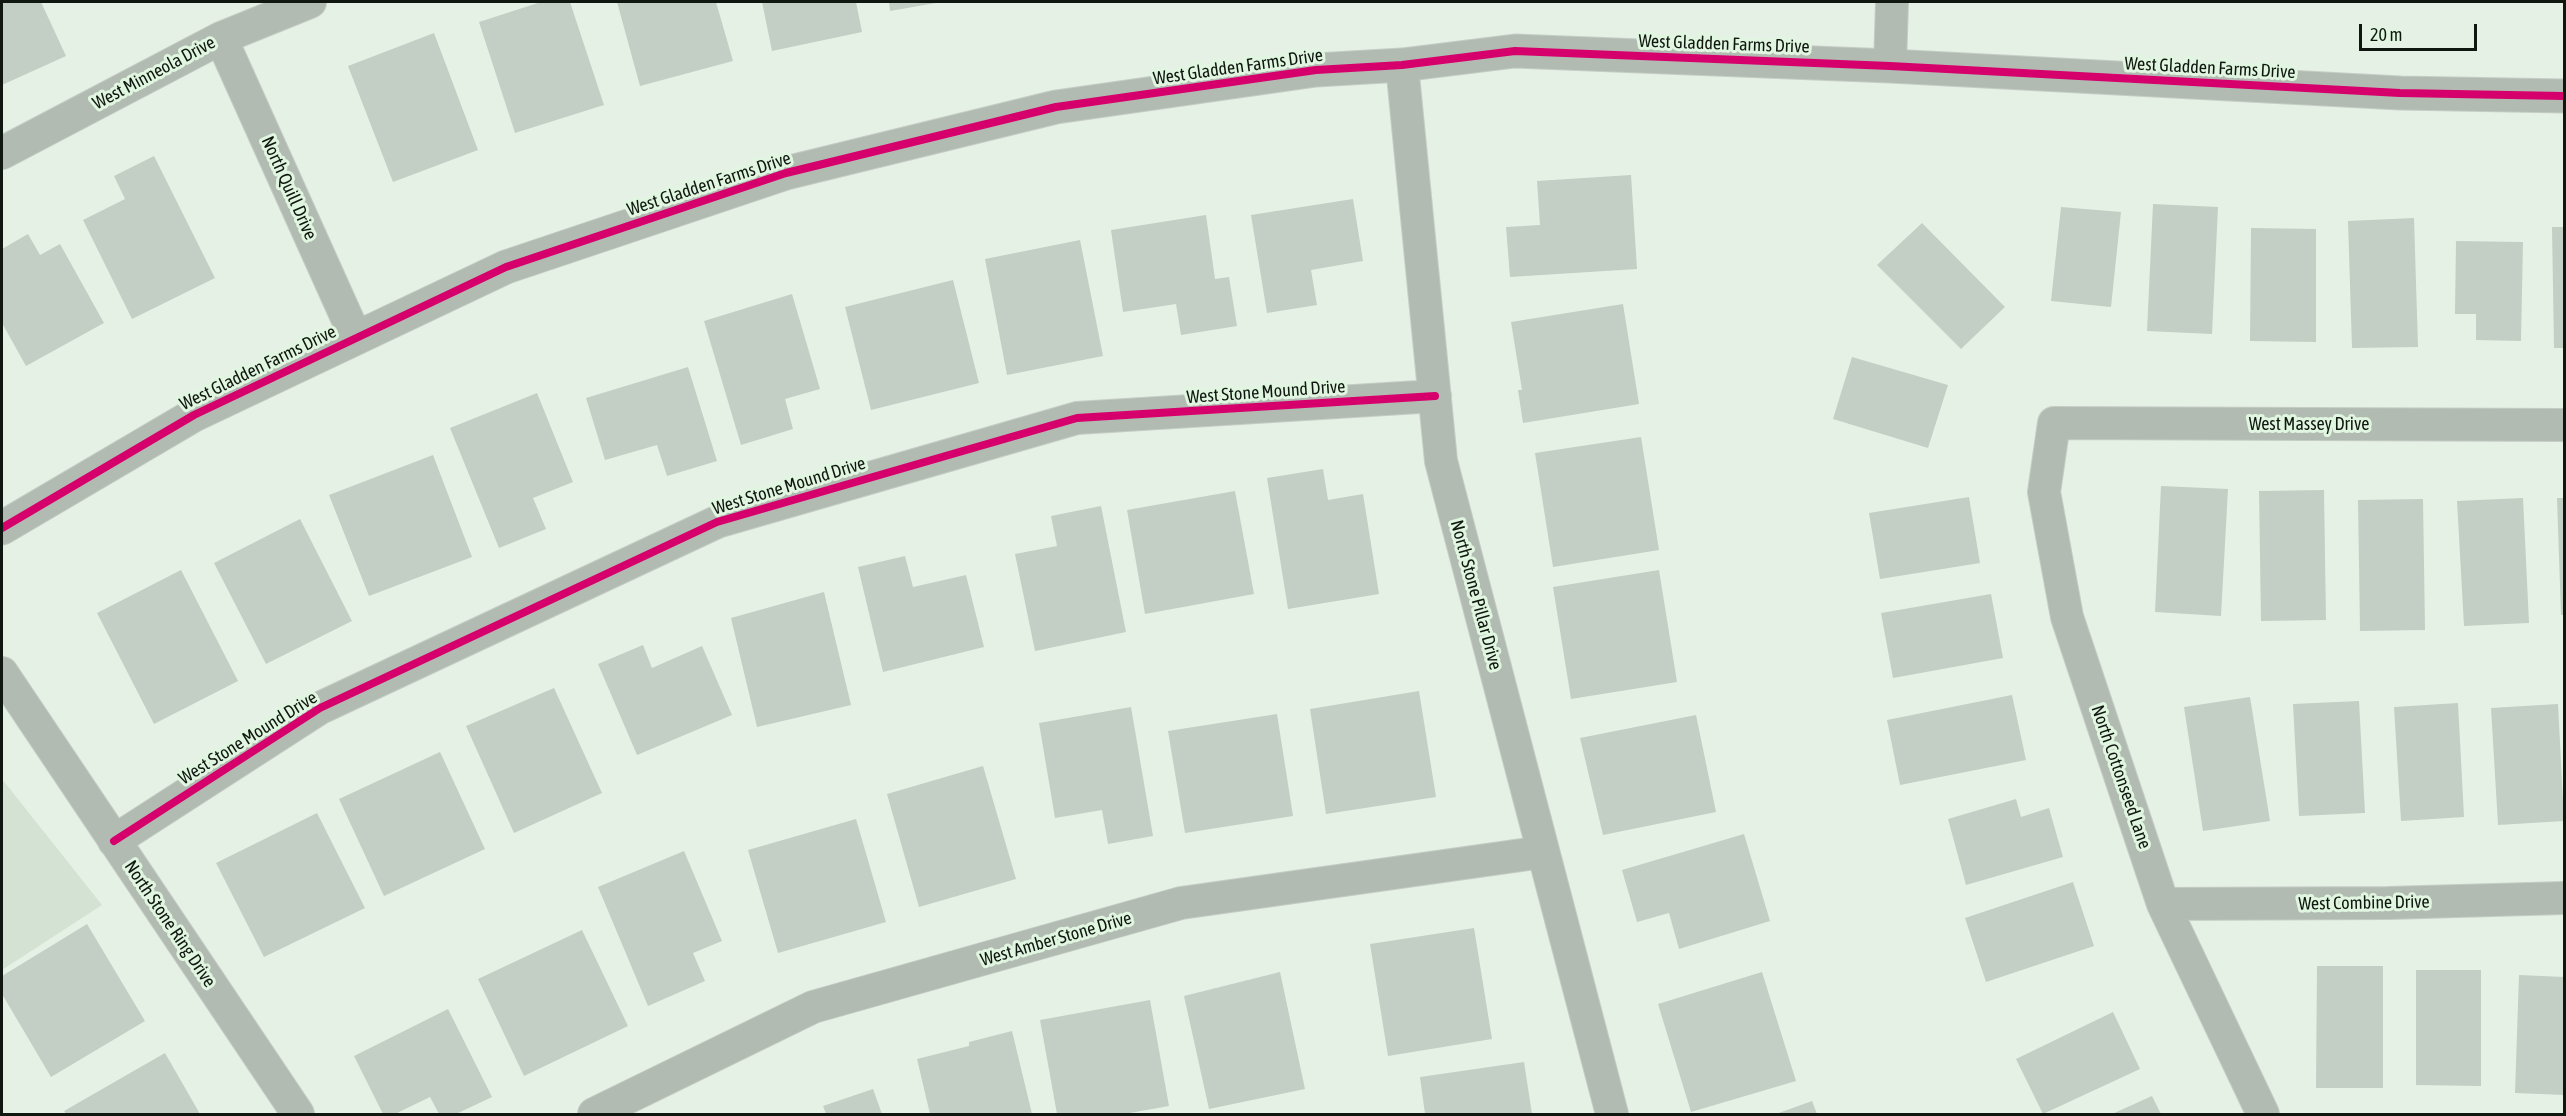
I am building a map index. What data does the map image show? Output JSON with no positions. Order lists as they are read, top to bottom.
{
  "streets": {
    "street": [
      "West Gladden Farms Drive",
      "West Minneola Drive",
      "North Quill Drive",
      "West Stone Mound Drive",
      "West Massey Drive",
      "North Stone Pillar Drive",
      "North Cottonseed Lane",
      "West Combine Drive",
      "North Stone Ring Drive",
      "West Amber Stone Drive"
    ]
  },
  "crossings": [
    ["West Gladden Farms Drive", "North Quill Drive"],
    ["West Gladden Farms Drive", "North Stone Pillar Drive"],
    ["West Minneola Drive", "North Quill Drive"],
    ["West Stone Mound Drive", "North Stone Pillar Drive"],
    ["West Stone Mound Drive", "North Stone Ring Drive"],
    ["West Massey Drive", "North Cottonseed Lane"],
    ["North Stone Pillar Drive", "West Amber Stone Drive"],
    ["North Cottonseed Lane", "West Combine Drive"]
  ],
  "scale_bar": "20 m"
}
